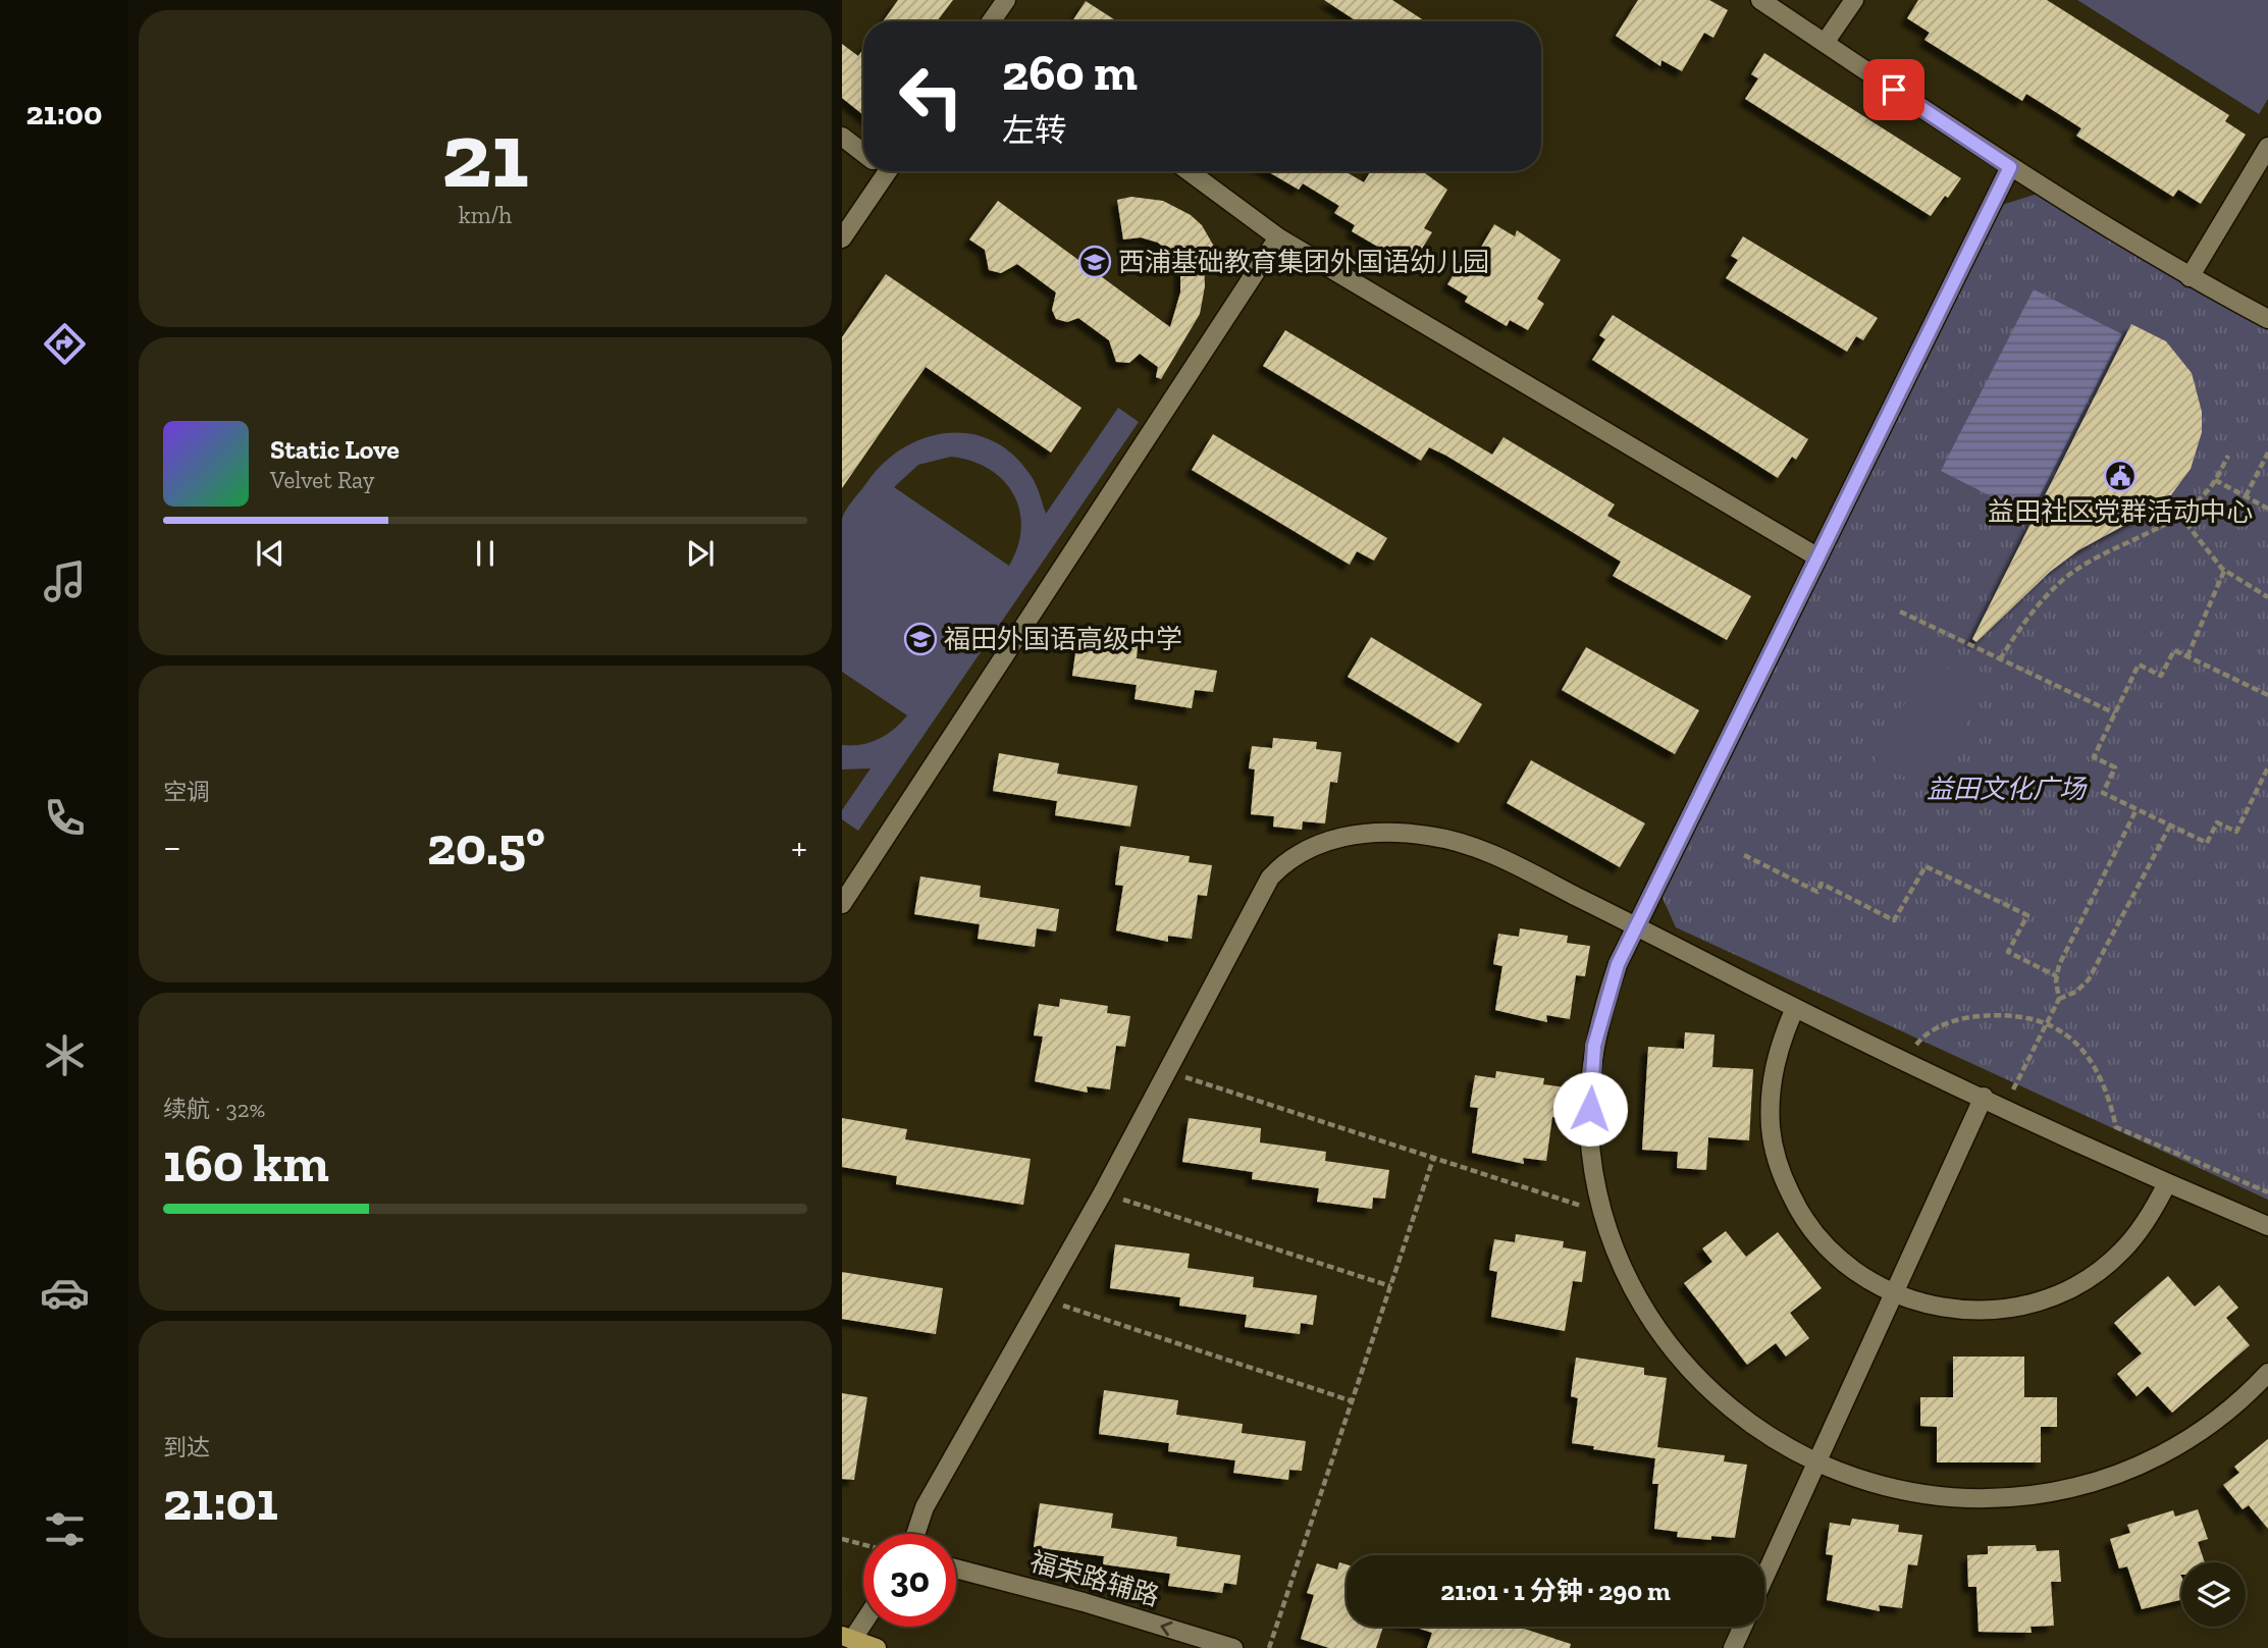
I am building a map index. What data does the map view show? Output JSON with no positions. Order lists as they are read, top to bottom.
{
  "streets": {
    "street": ["福荣路辅路"]
  },
  "one_way": ["福荣路辅路"],
  "parks": ["益田文化广场"],
  "places": {
    "school or university": ["西浦基础教育集团外国语幼儿园", "福田外国语高级中学"],
    "public building": ["益田社区党群活动中心"]
  },
  "page": {
    "tabs": "21:00",
    "tile": [
      ["21", "km/h"],
      "空调",
      ["续航 · 32%", "160 km"],
      ["到达", "21:01"]
    ],
    "turn": ["260 m", "左转"],
    "song": ["Static Love", "Velvet Ray"],
    "heat": ["−", "20.5°", "+"],
    "limit": "30",
    "trip": "21:01 · 1 分钟 · 290 m"
  }
}
